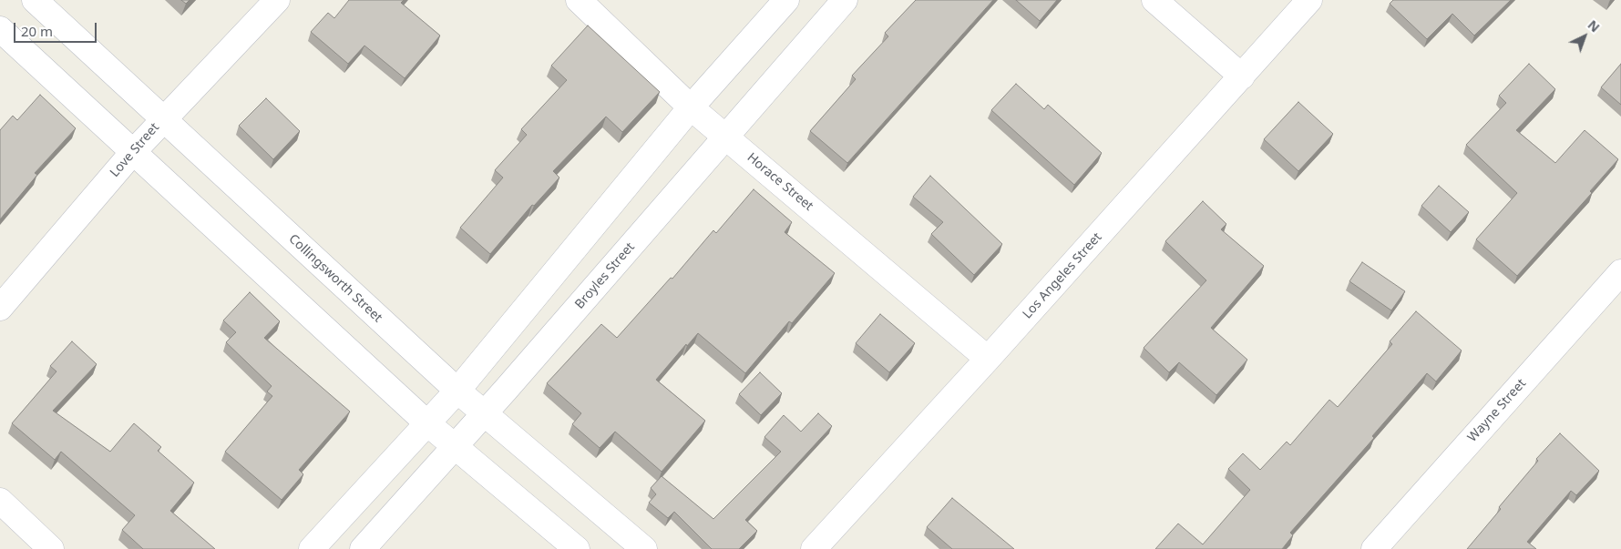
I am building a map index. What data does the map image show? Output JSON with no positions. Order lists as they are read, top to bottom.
{
  "streets": {
    "main road": [
      "Love Street",
      "Horace Street",
      "Broyles Street",
      "Los Angeles Street",
      "Collingsworth Street",
      "Wayne Street"
    ]
  },
  "crossings": [
    ["Love Street", "Collingsworth Street"],
    ["Horace Street", "Broyles Street"],
    ["Horace Street", "Los Angeles Street"],
    ["Broyles Street", "Collingsworth Street"]
  ],
  "scale_bar": "20 m",
  "north": "top right"
}
